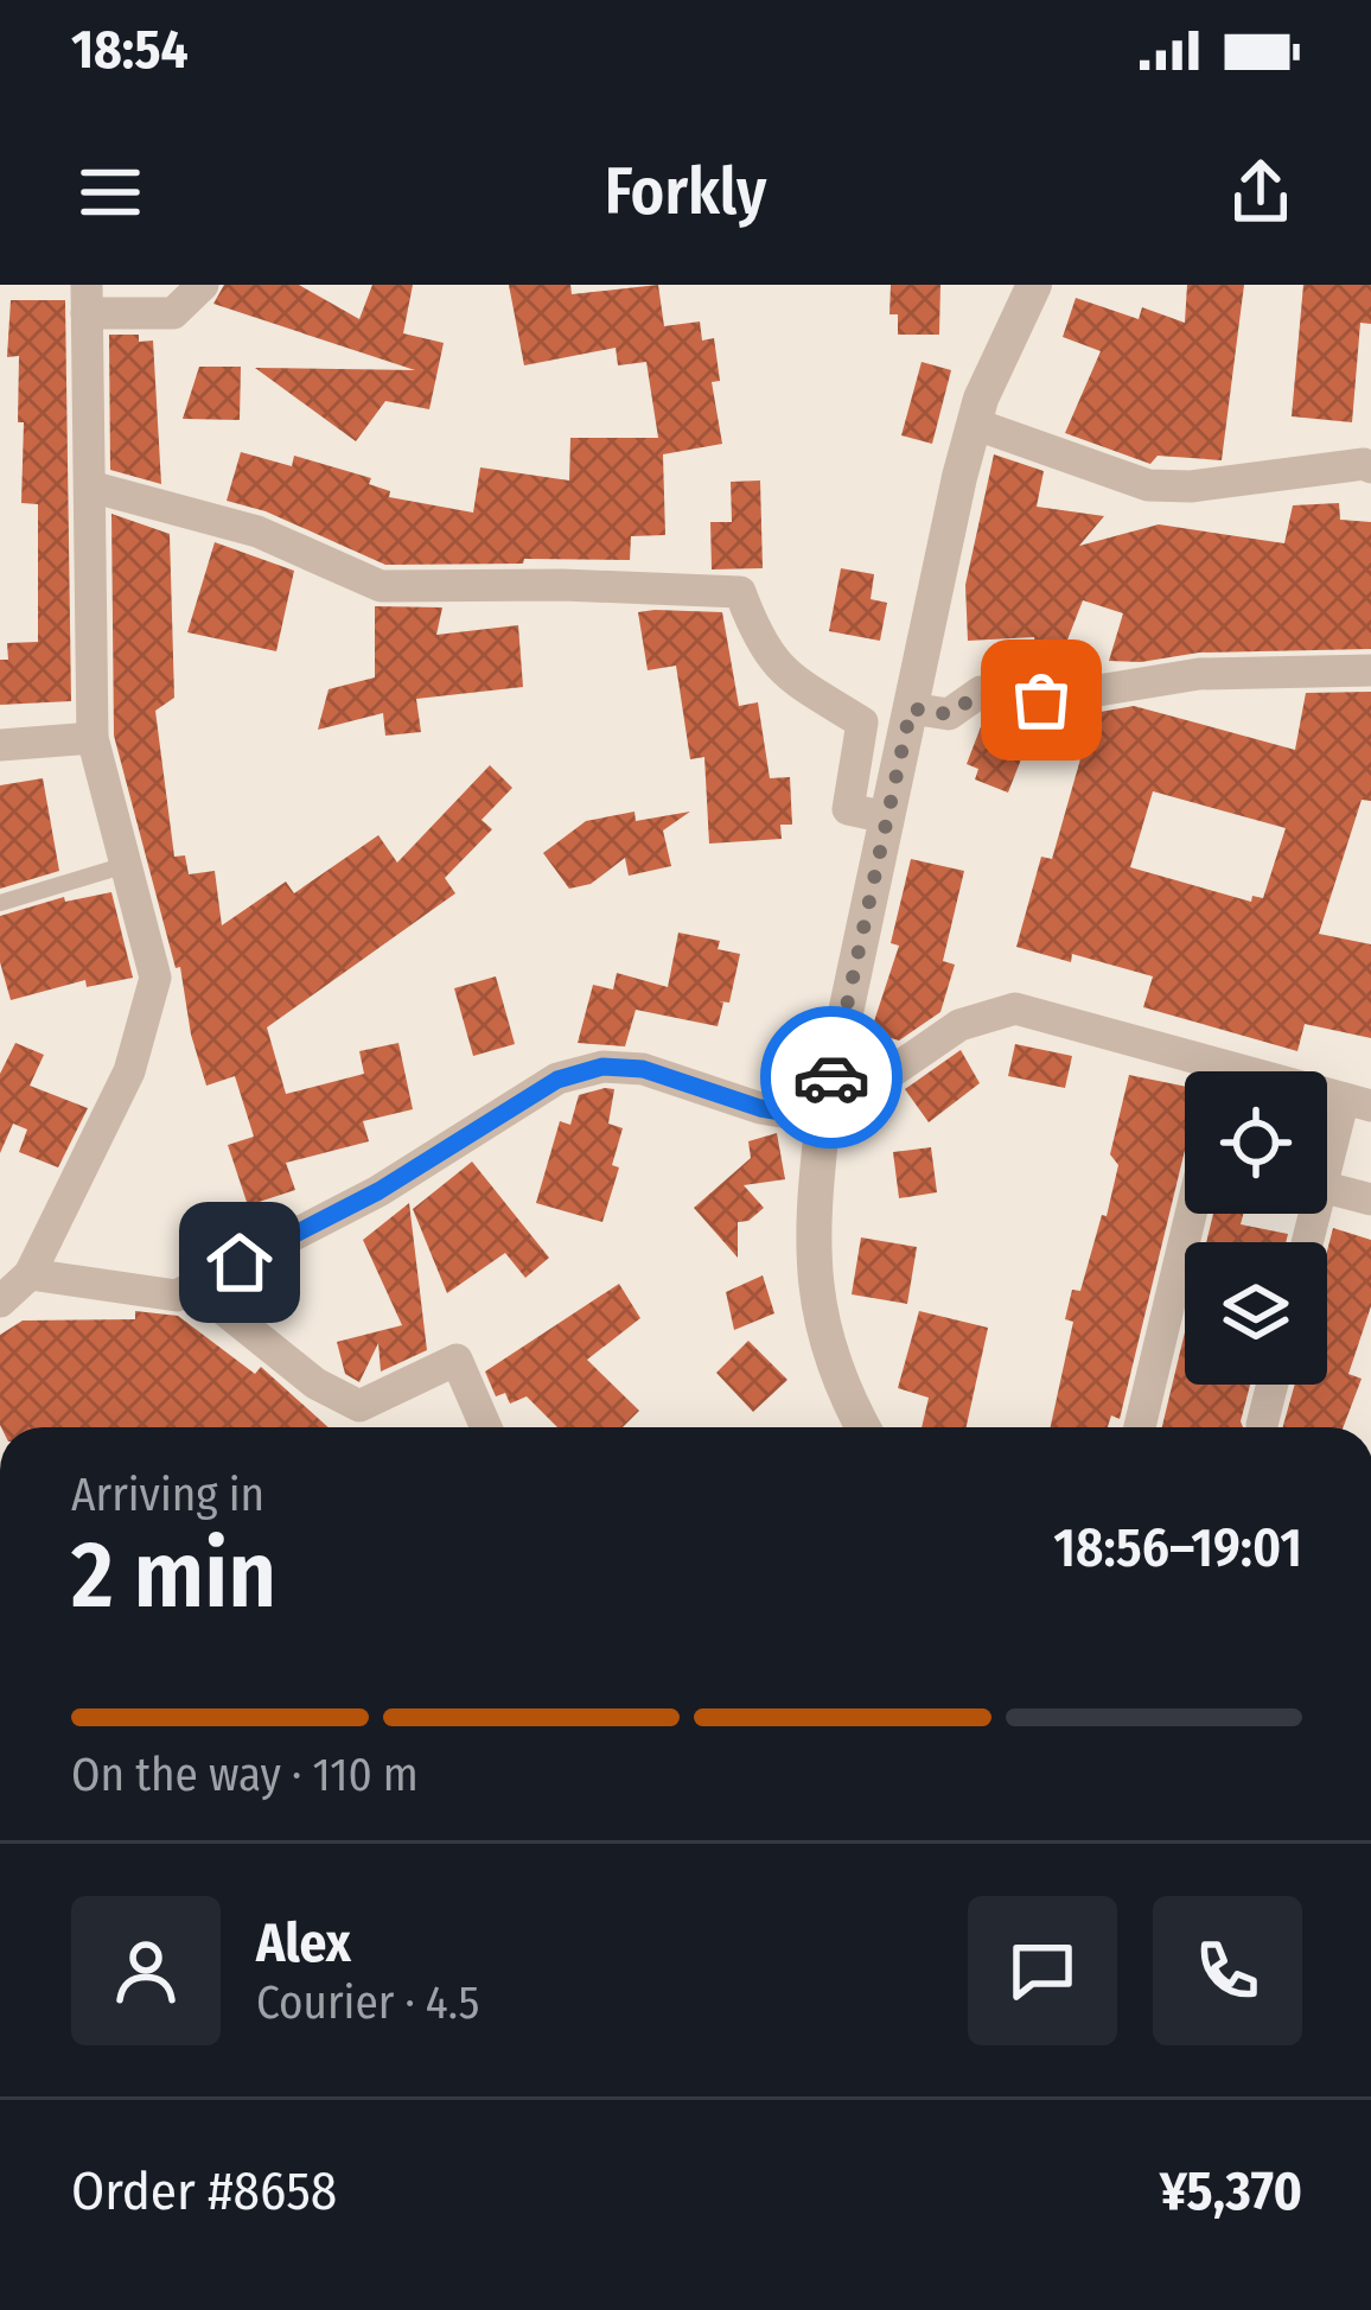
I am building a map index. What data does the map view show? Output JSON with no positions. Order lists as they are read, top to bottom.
{
  "page": {
    "status": "18:54",
    "header": "Forkly",
    "heading": ["2 min", "Arriving in", "18:56–19:01"],
    "panel": [
      "Alex",
      "Courier · 4.5",
      "Order #8658",
      "¥5,370"
    ],
    "bar": "On the way · 110 m"
  }
}
